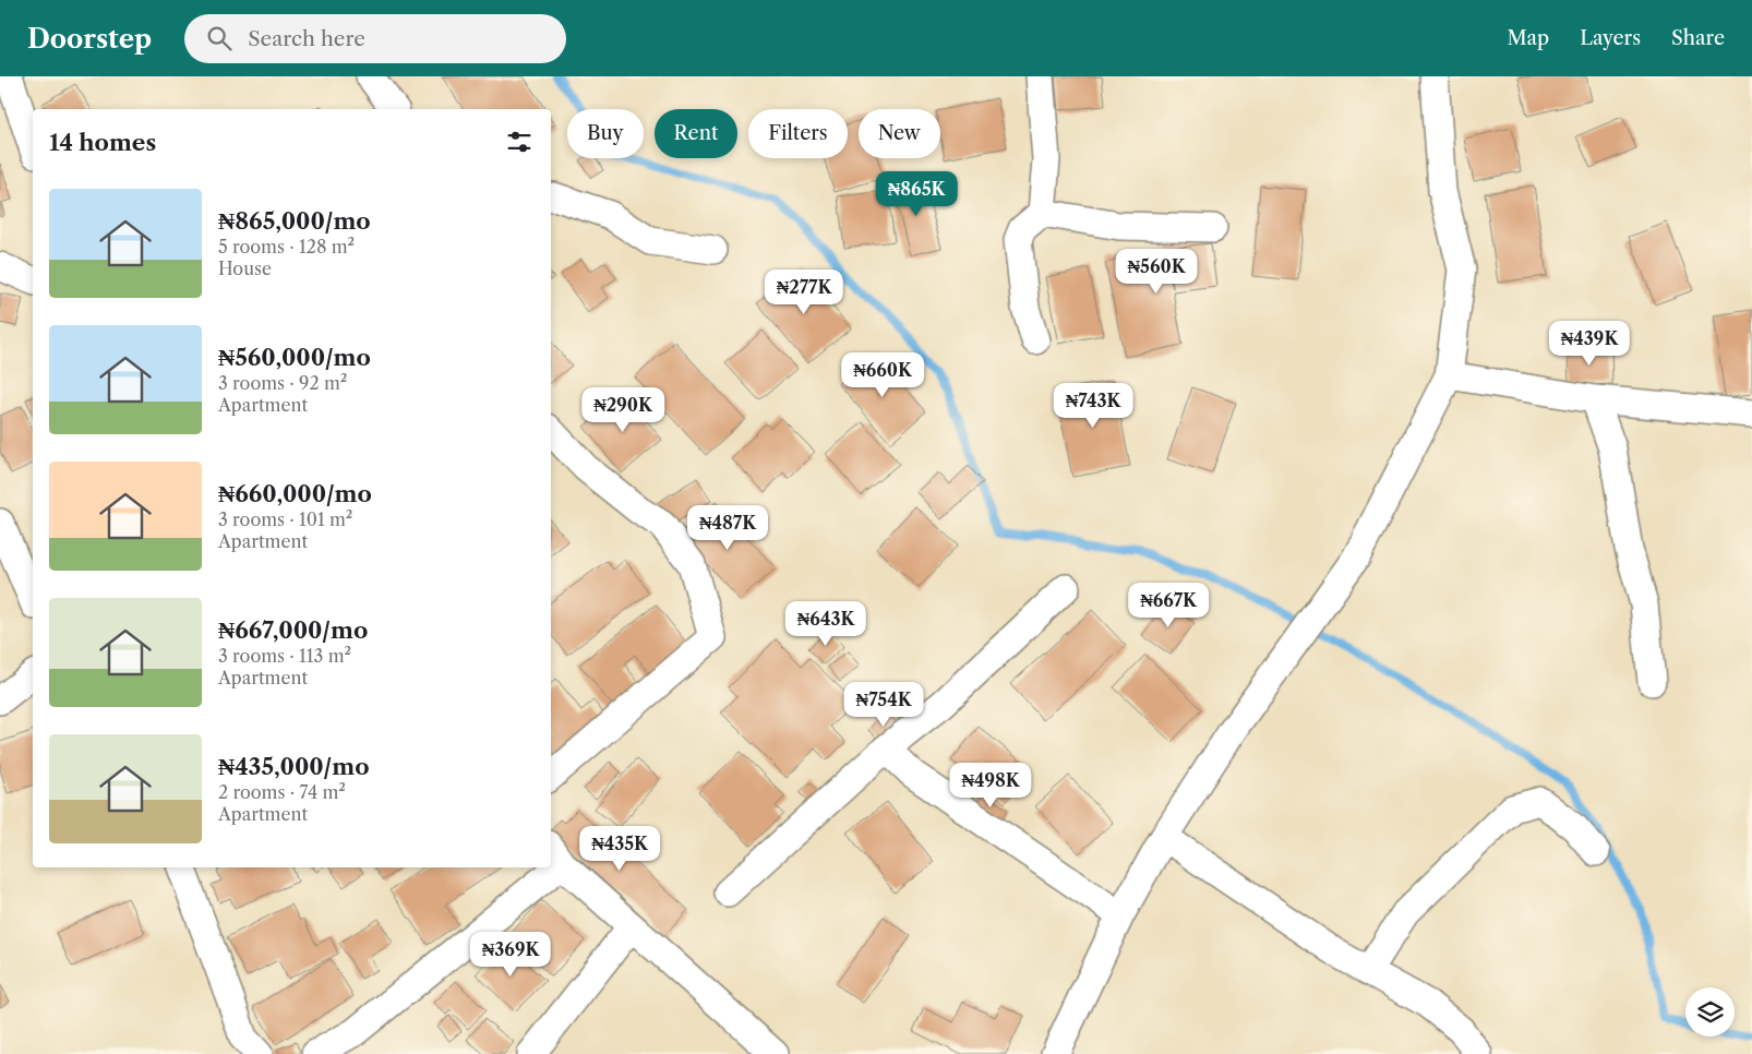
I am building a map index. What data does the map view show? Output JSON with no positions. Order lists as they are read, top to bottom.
{
  "page": {
    "header": "Doorstep",
    "search": "Search here",
    "nav": ["Map", "Layers", "Share"],
    "chip": [
      "Buy",
      "Rent",
      "Filters",
      "New"
    ],
    "heading": "14 homes",
    "price": [
      "₦865K",
      "₦560K",
      "₦277K",
      "₦439K",
      "₦660K",
      "₦743K",
      "₦290K",
      "₦487K",
      "₦667K",
      "₦643K",
      "₦754K",
      "₦498K",
      "₦435K",
      "₦369K"
    ],
    "list": [
      {
        "name": "₦865,000/mo",
        "note": "5 rooms · 128 m² · House"
      },
      {
        "name": "₦560,000/mo",
        "note": "3 rooms · 92 m² · Apartment"
      },
      {
        "name": "₦660,000/mo",
        "note": "3 rooms · 101 m² · Apartment"
      },
      {
        "name": "₦667,000/mo",
        "note": "3 rooms · 113 m² · Apartment"
      },
      {
        "name": "₦435,000/mo",
        "note": "2 rooms · 74 m² · Apartment"
      }
    ]
  }
}
